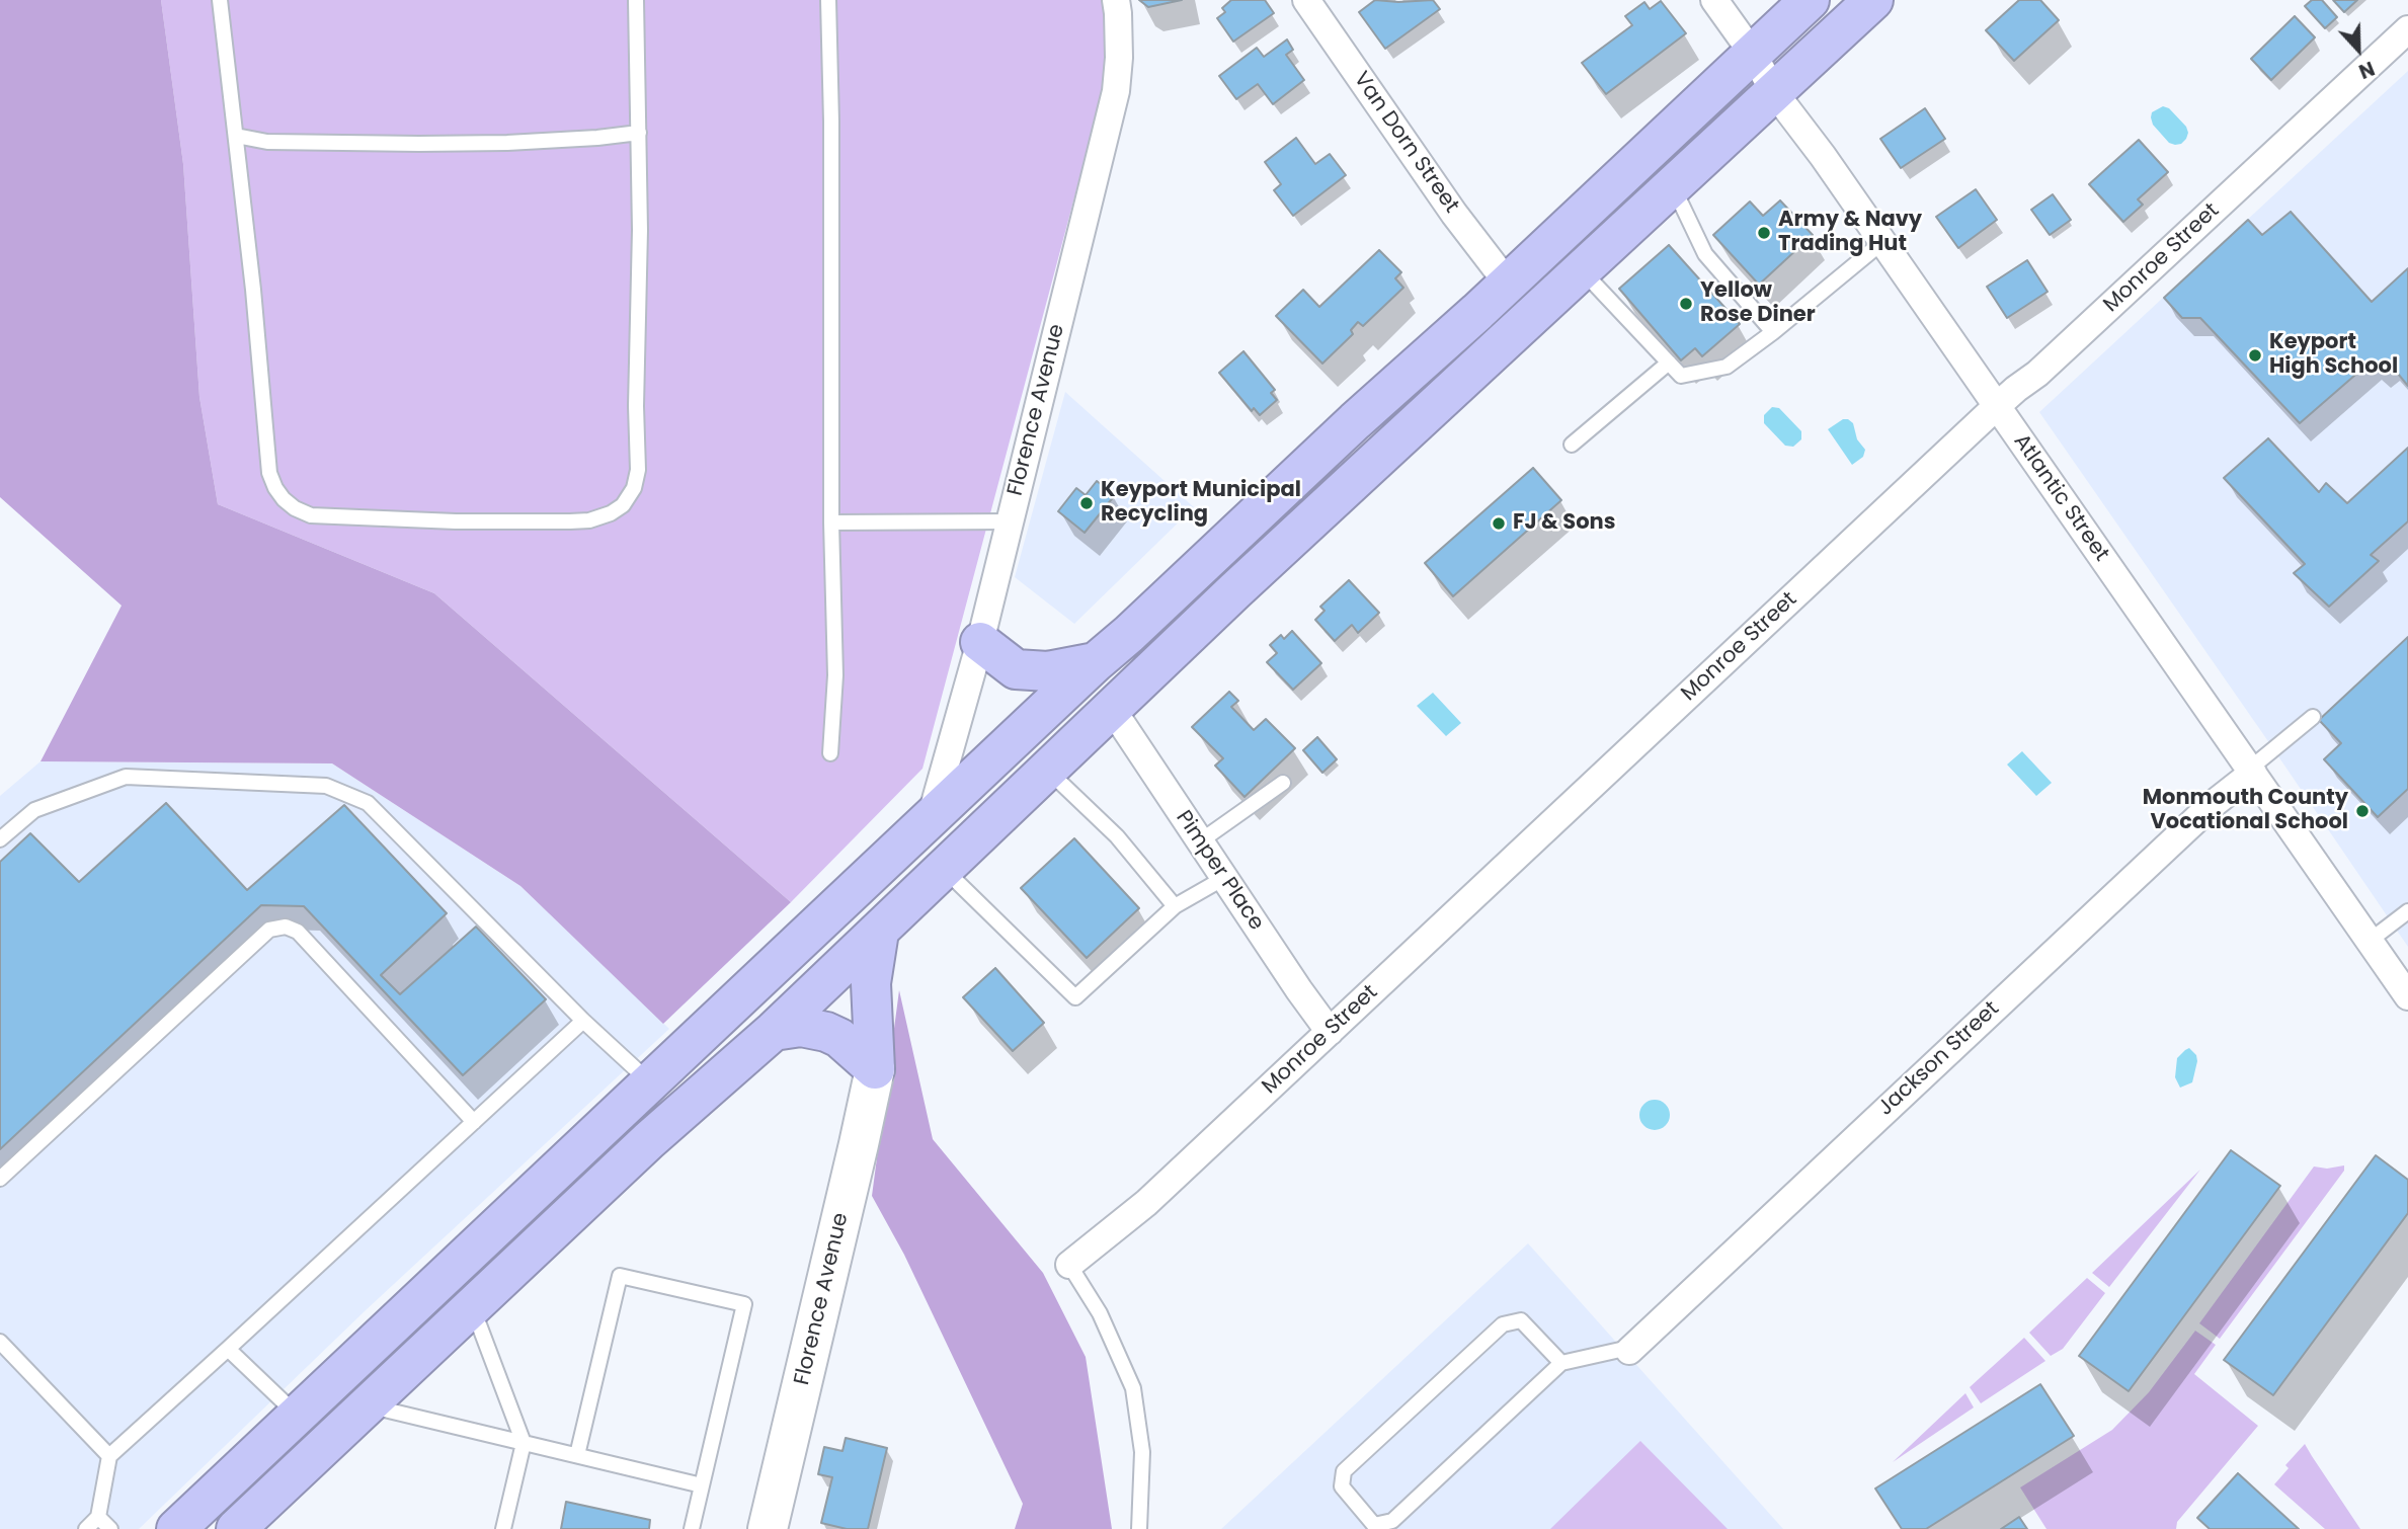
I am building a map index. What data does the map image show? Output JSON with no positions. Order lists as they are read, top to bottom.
{
  "streets": {
    "street": [
      "Van Dorn Street",
      "Monroe Street",
      "Florence Avenue",
      "Atlantic Street",
      "Pimper Place",
      "Jackson Street"
    ]
  },
  "crossings": [
    ["Monroe Street", "Atlantic Street"],
    ["Monroe Street", "Pimper Place"],
    ["Atlantic Street", "Jackson Street"]
  ],
  "places": [
    "Army & Navy Trading Hut",
    "Yellow Rose Diner",
    "Keyport High School",
    "Keyport Municipal Recycling",
    "FJ & Sons",
    "Monmouth County Vocational School"
  ],
  "north": "bottom"
}
